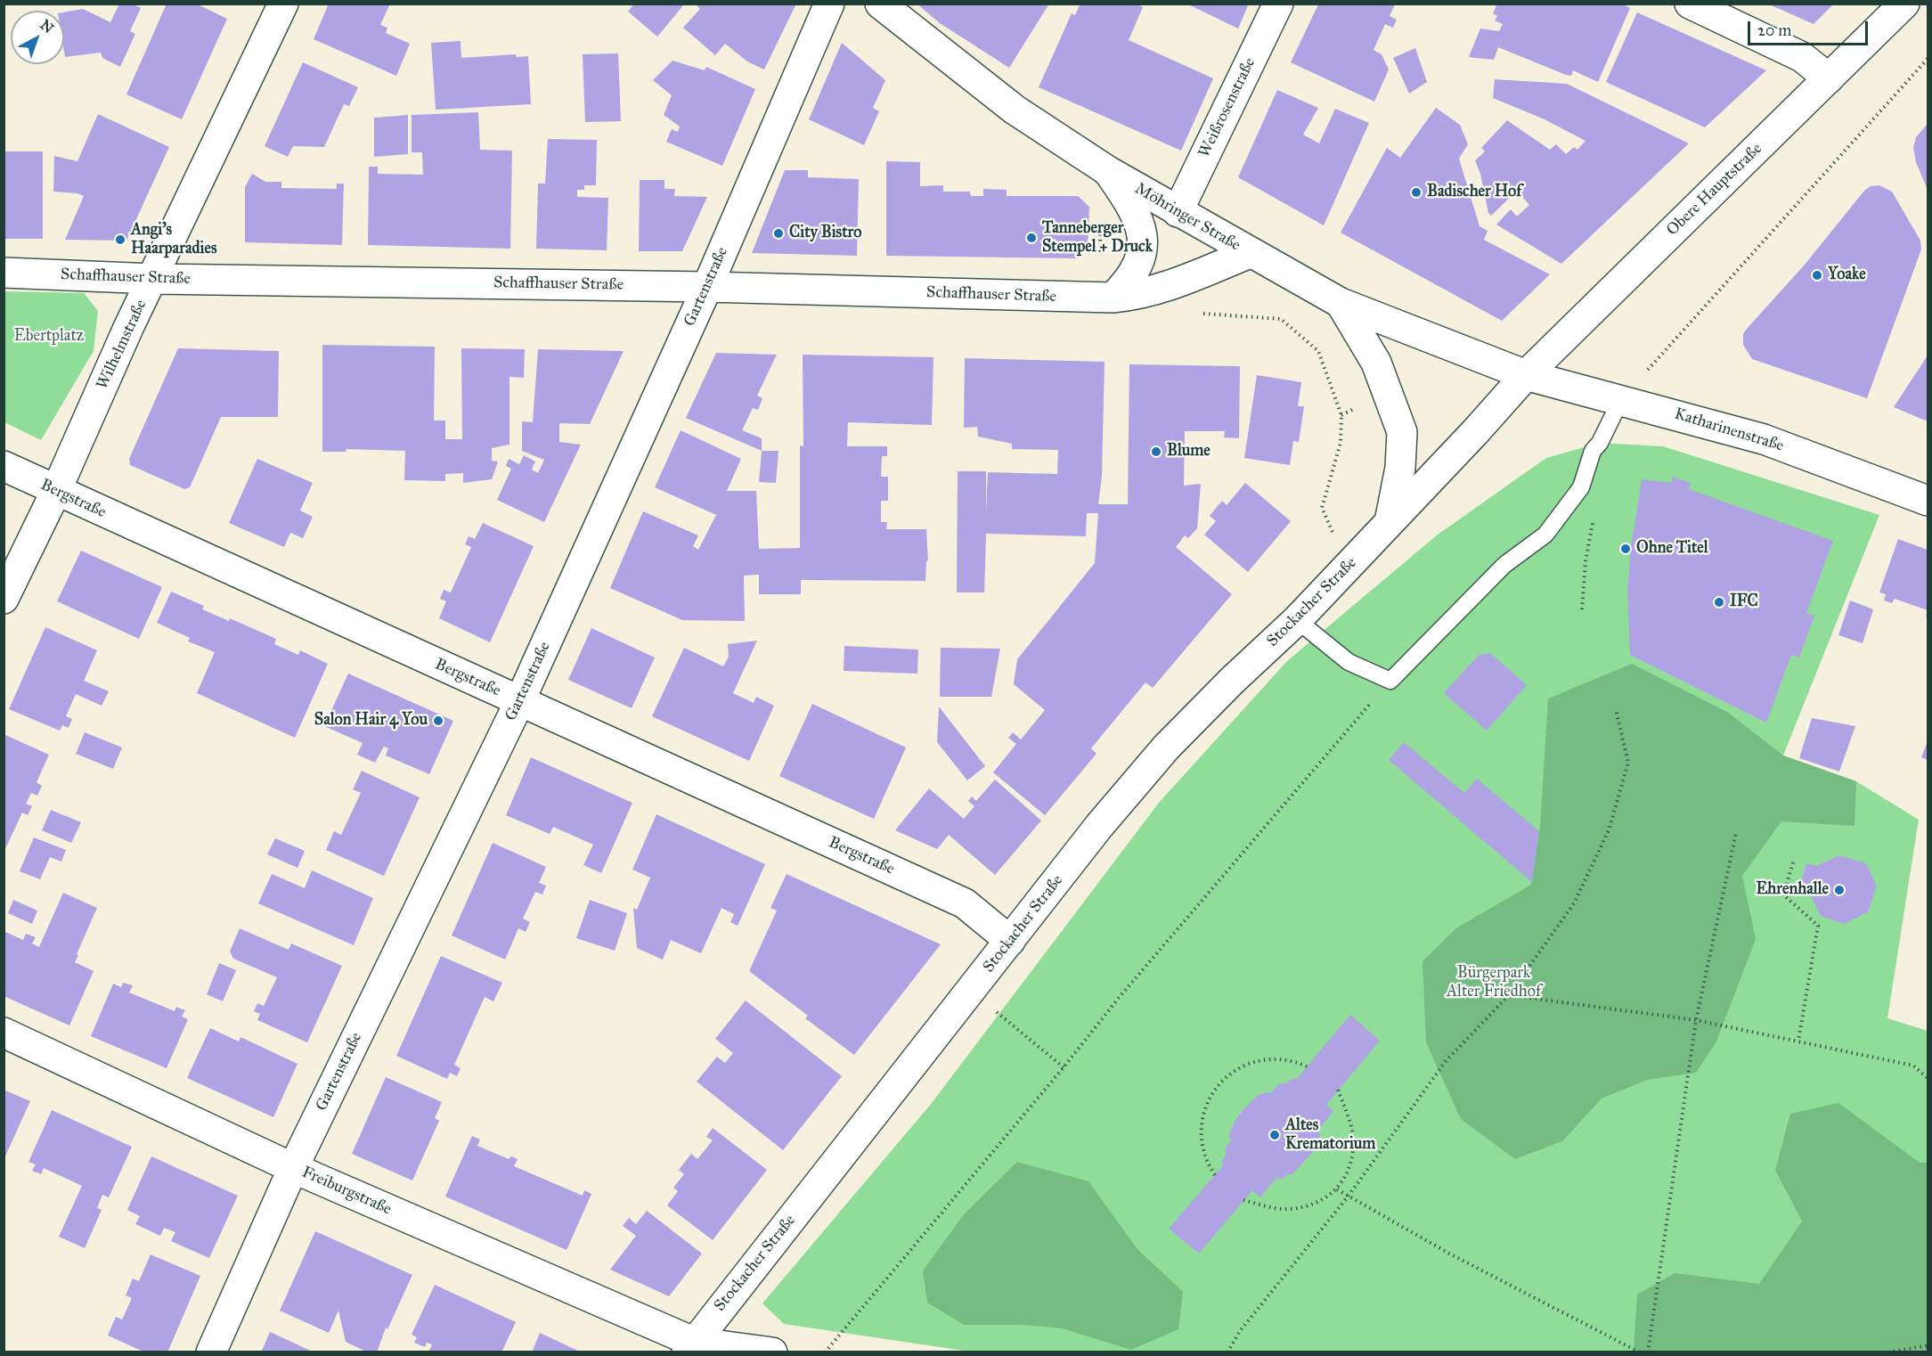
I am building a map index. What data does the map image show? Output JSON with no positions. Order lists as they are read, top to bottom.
{
  "streets": {
    "street": [
      "Weißrosenstraße",
      "Obere Hauptstraße",
      "Möhringer Straße",
      "Schaffhauser Straße",
      "Gartenstraße",
      "Wilhelmstraße",
      "Katharinenstraße",
      "Bergstraße",
      "Stockacher Straße",
      "Freiburgstraße"
    ]
  },
  "crossings": [
    ["Weißrosenstraße", "Möhringer Straße"],
    ["Obere Hauptstraße", "Möhringer Straße"],
    ["Obere Hauptstraße", "Katharinenstraße"],
    ["Obere Hauptstraße", "Stockacher Straße"],
    ["Möhringer Straße", "Schaffhauser Straße"],
    ["Möhringer Straße", "Katharinenstraße"],
    ["Möhringer Straße", "Stockacher Straße"],
    ["Schaffhauser Straße", "Gartenstraße"],
    ["Schaffhauser Straße", "Wilhelmstraße"],
    ["Gartenstraße", "Bergstraße"],
    ["Gartenstraße", "Freiburgstraße"],
    ["Wilhelmstraße", "Bergstraße"],
    ["Katharinenstraße", "Stockacher Straße"],
    ["Bergstraße", "Stockacher Straße"],
    ["Stockacher Straße", "Freiburgstraße"]
  ],
  "parks": ["Ebertplatz", "Bürgerpark Alter Friedhof"],
  "places": [
    "Badischer Hof",
    "City Bistro",
    "Tanneberger Stempel + Druck",
    "Angi's Haarparadies",
    "Yoake",
    "Blume",
    "Ohne Titel",
    "IFC",
    "Salon Hair 4 You",
    "Ehrenhalle",
    "Altes Krematorium"
  ],
  "scale_bar": "20 m",
  "north": "top right"
}
